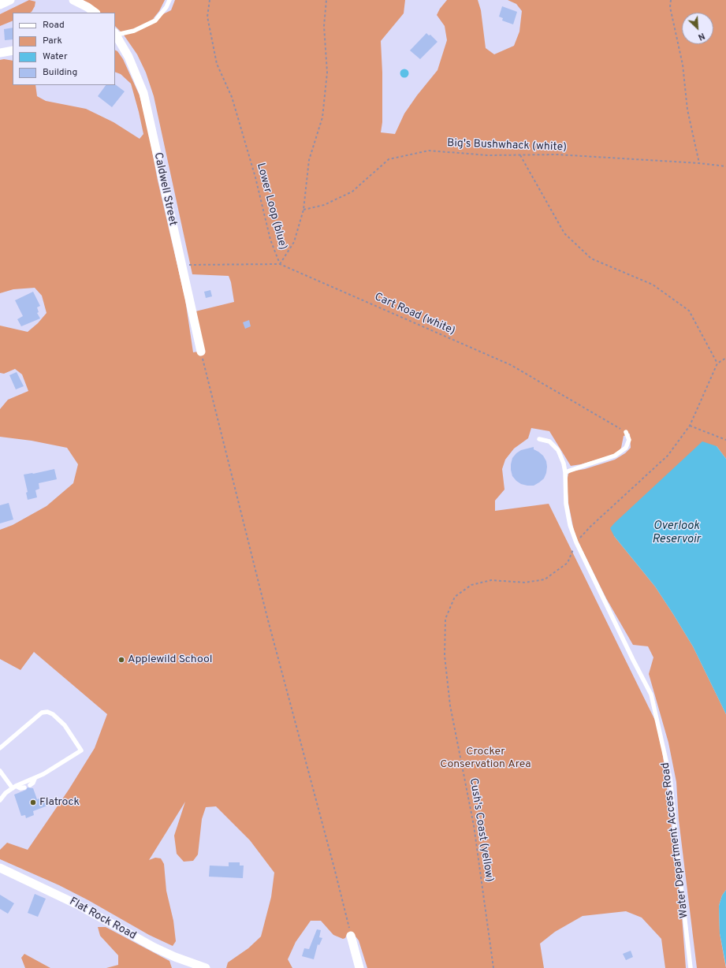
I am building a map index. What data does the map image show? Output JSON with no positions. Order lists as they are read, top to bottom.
{
  "streets": {
    "street": ["Caldwell Street", "Flat Rock Road"],
    "lane": ["Water Department Access Road"],
    "path": [
      "Big's Bushwhack (white)",
      "Lower Loop (blue)",
      "Cart Road (white)",
      "Cush's Coast (yellow)"
    ]
  },
  "crossings": [
    ["Big's Bushwhack (white)", "Lower Loop (blue)"],
    ["Caldwell Street", "Cart Road (white)"],
    ["Lower Loop (blue)", "Cart Road (white)"],
    ["Cush's Coast (yellow)", "Water Department Access Road"]
  ],
  "water": ["Overlook Reservoir"],
  "parks": ["Crocker Conservation Area"],
  "places": ["Applewild School", "Flatrock"],
  "legend": [
    "Road",
    "Park",
    "Water",
    "Building"
  ],
  "north": "bottom right"
}
